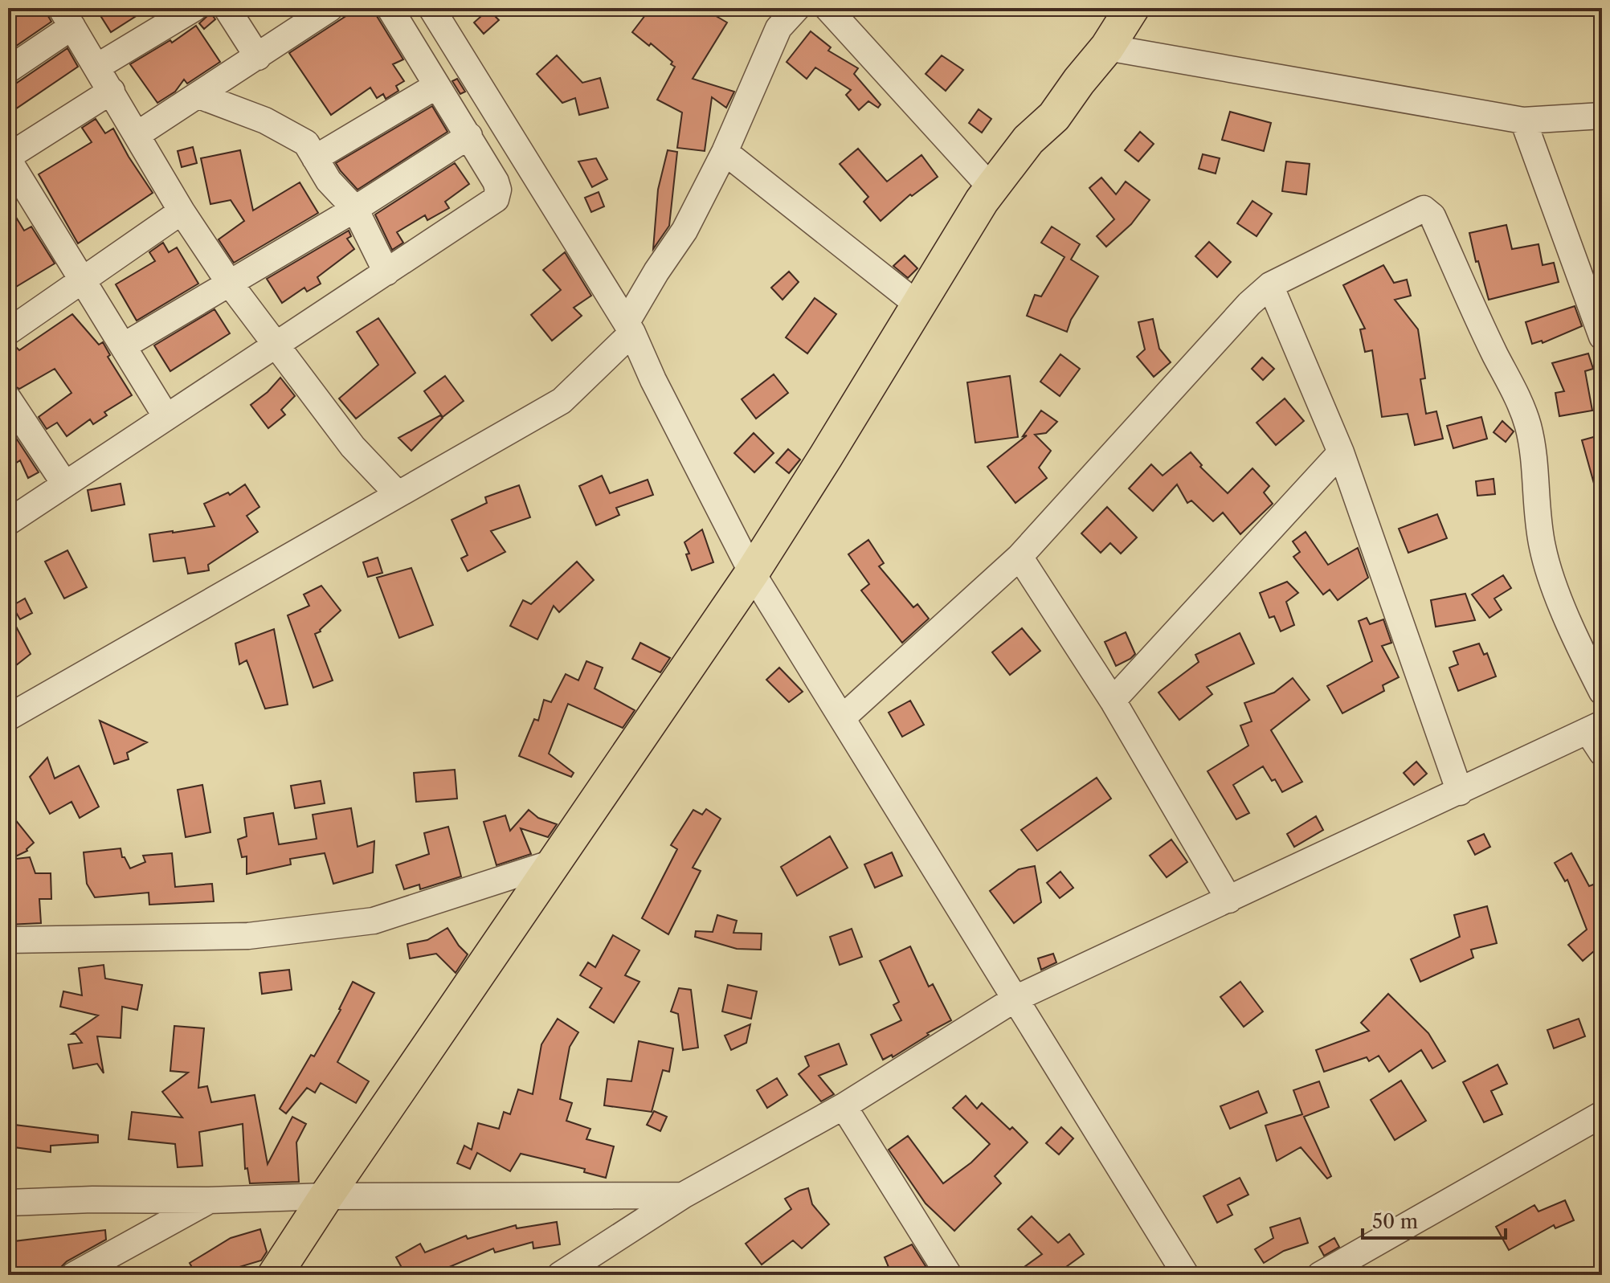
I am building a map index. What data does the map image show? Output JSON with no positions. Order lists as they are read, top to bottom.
{
  "scale_bar": "50 m"
}
